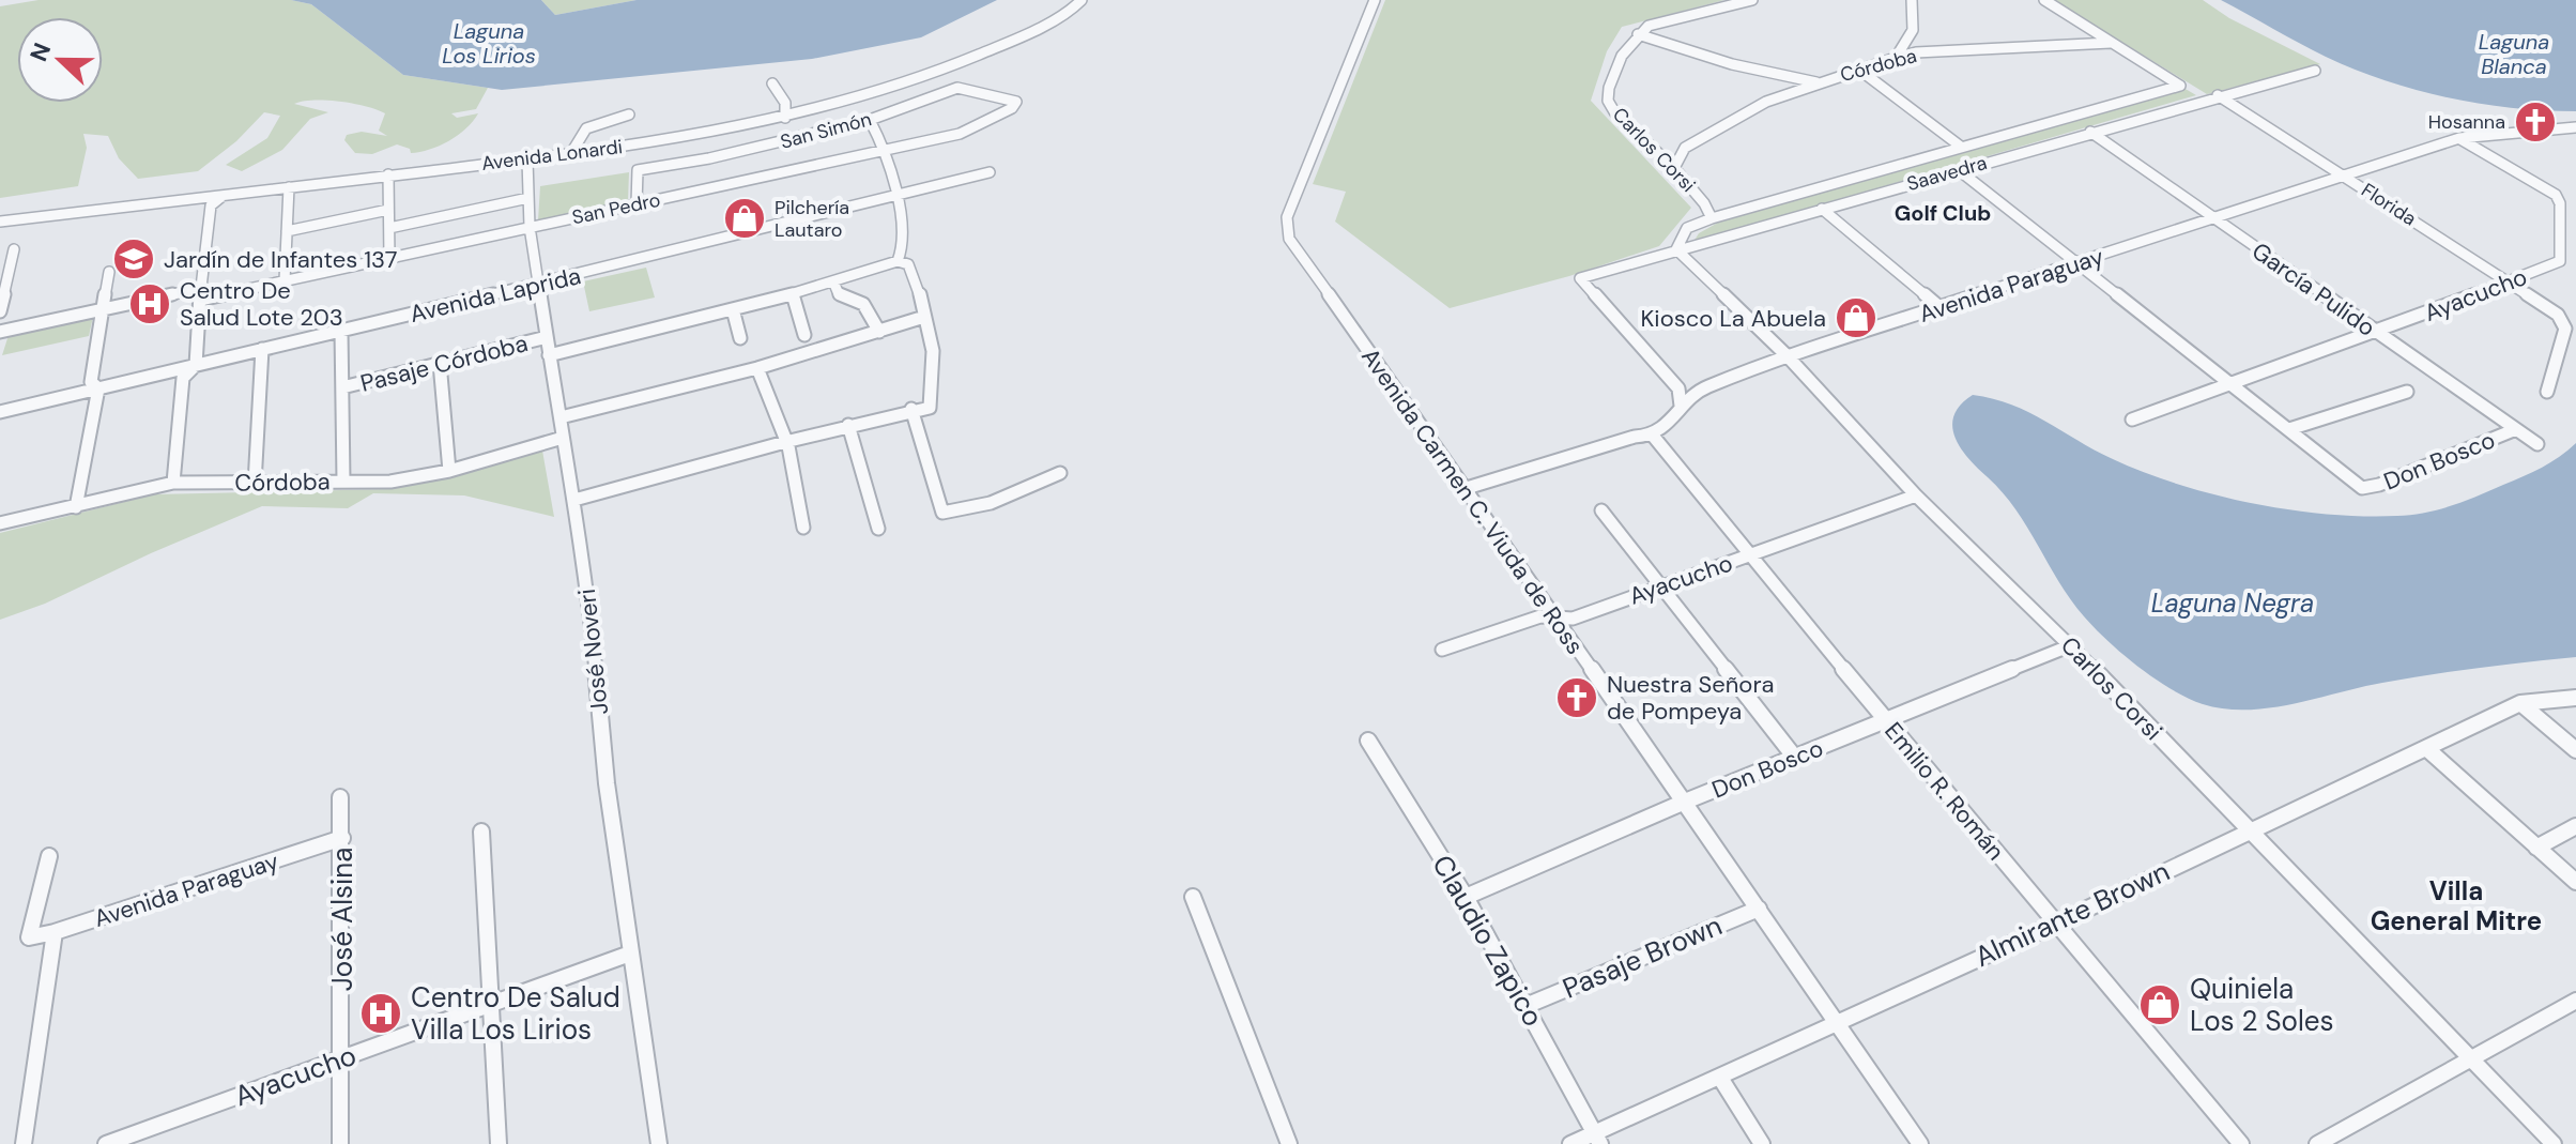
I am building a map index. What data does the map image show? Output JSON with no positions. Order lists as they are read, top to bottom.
{
  "streets": {
    "street": [
      "Córdoba",
      "San Simón",
      "Carlos Corsi",
      "Avenida Lonardi",
      "Saavedra",
      "Florida",
      "San Pedro",
      "Avenida Paraguay",
      "García Pulido",
      "Avenida Laprida",
      "Ayacucho",
      "Pasaje Córdoba",
      "Don Bosco",
      "Avenida Carmen C. Viuda de Ross",
      "José Noveri",
      "Emilio R. Román",
      "Almirante Brown",
      "José Alsina",
      "Claudio Zapico",
      "Pasaje Brown"
    ]
  },
  "crossings": [
    ["Córdoba", "Carlos Corsi"],
    ["Córdoba", "Saavedra"],
    ["Córdoba", "José Noveri"],
    ["San Simón", "San Pedro"],
    ["Carlos Corsi", "Saavedra"],
    ["Carlos Corsi", "Avenida Paraguay"],
    ["Carlos Corsi", "Ayacucho"],
    ["Carlos Corsi", "Don Bosco"],
    ["Carlos Corsi", "Almirante Brown"],
    ["Avenida Lonardi", "José Noveri"],
    ["Saavedra", "Florida"],
    ["Saavedra", "Avenida Paraguay"],
    ["Saavedra", "García Pulido"],
    ["Florida", "Avenida Paraguay"],
    ["Florida", "Ayacucho"],
    ["San Pedro", "José Noveri"],
    ["Avenida Paraguay", "García Pulido"],
    ["Avenida Paraguay", "Ayacucho"],
    ["Avenida Paraguay", "Emilio R. Román"],
    ["Avenida Paraguay", "José Alsina"],
    ["García Pulido", "Ayacucho"],
    ["García Pulido", "Don Bosco"],
    ["Avenida Laprida", "José Noveri"],
    ["Ayacucho", "Avenida Carmen C. Viuda de Ross"],
    ["Ayacucho", "José Noveri"],
    ["Ayacucho", "Emilio R. Román"],
    ["Ayacucho", "José Alsina"],
    ["Pasaje Córdoba", "José Noveri"],
    ["Don Bosco", "Avenida Carmen C. Viuda de Ross"],
    ["Don Bosco", "Emilio R. Román"],
    ["Don Bosco", "Claudio Zapico"],
    ["Avenida Carmen C. Viuda de Ross", "Almirante Brown"],
    ["Avenida Carmen C. Viuda de Ross", "Pasaje Brown"],
    ["Emilio R. Román", "Almirante Brown"],
    ["Almirante Brown", "Claudio Zapico"],
    ["Claudio Zapico", "Pasaje Brown"]
  ],
  "districts": ["Golf Club", "Villa General Mitre"],
  "water": ["Laguna Los Lirios", "Laguna Blanca", "Laguna Negra"],
  "places": {
    "church": ["Hosanna", "Nuestra Señora de Pompeya"],
    "shop": ["Pilchería Lautaro", "Kiosco La Abuela", "Quiniela Los 2 Soles"],
    "school or university": ["Jardín de Infantes 137"],
    "hospital": ["Centro De Salud Lote 203", "Centro De Salud Villa Los Lirios"]
  },
  "north": "left"
}
